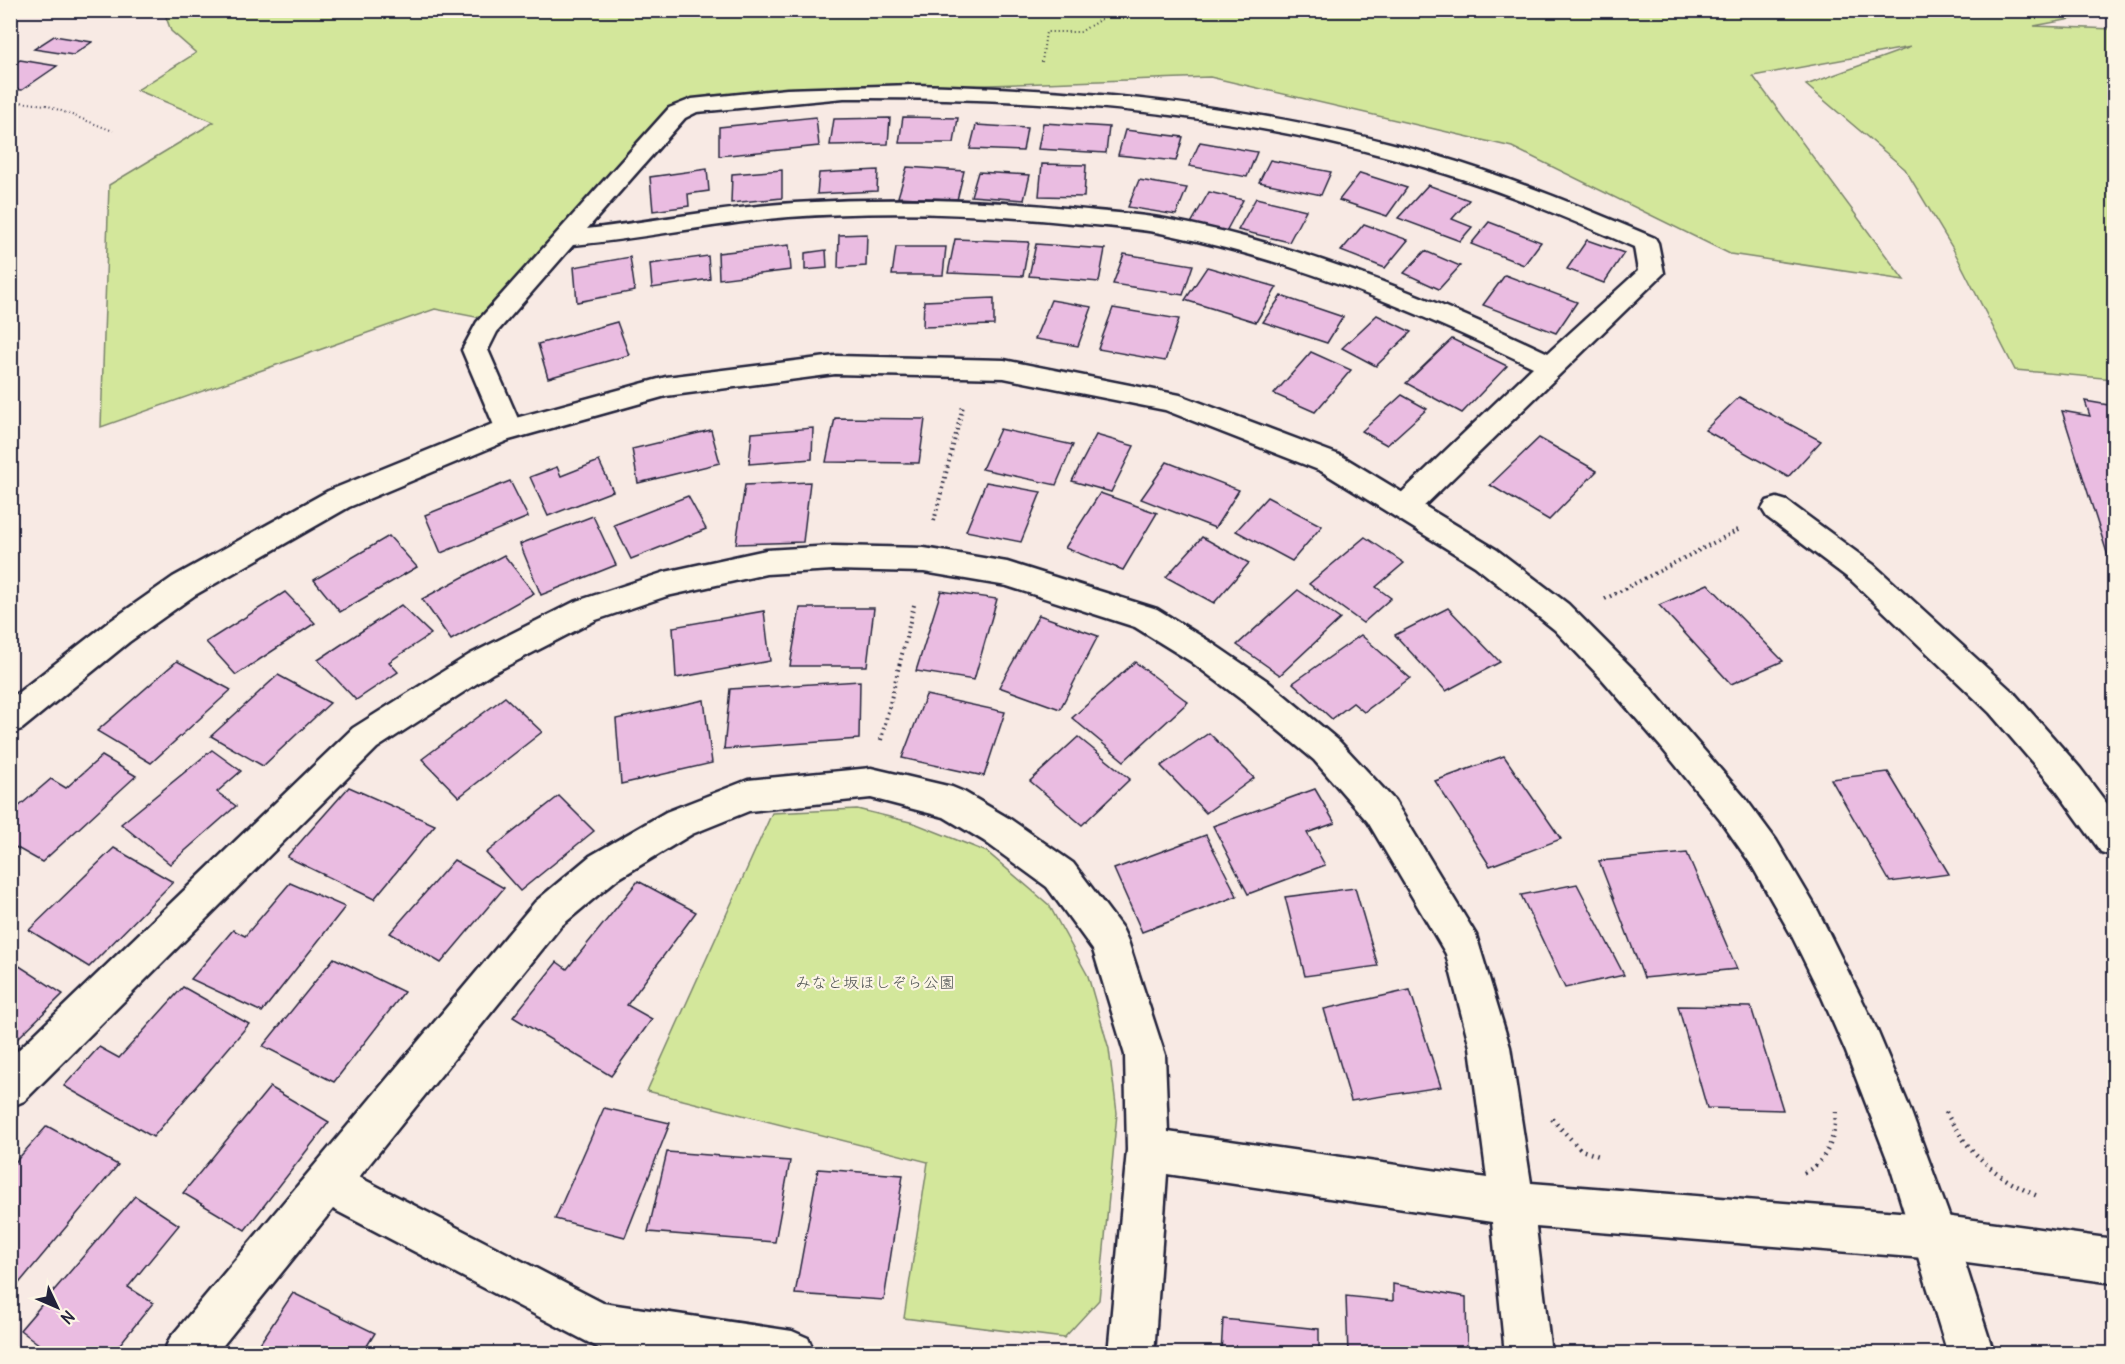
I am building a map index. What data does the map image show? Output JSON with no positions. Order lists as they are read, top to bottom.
{
  "parks": ["みなと坂ほしぞら公園"],
  "north": "bottom right"
}
